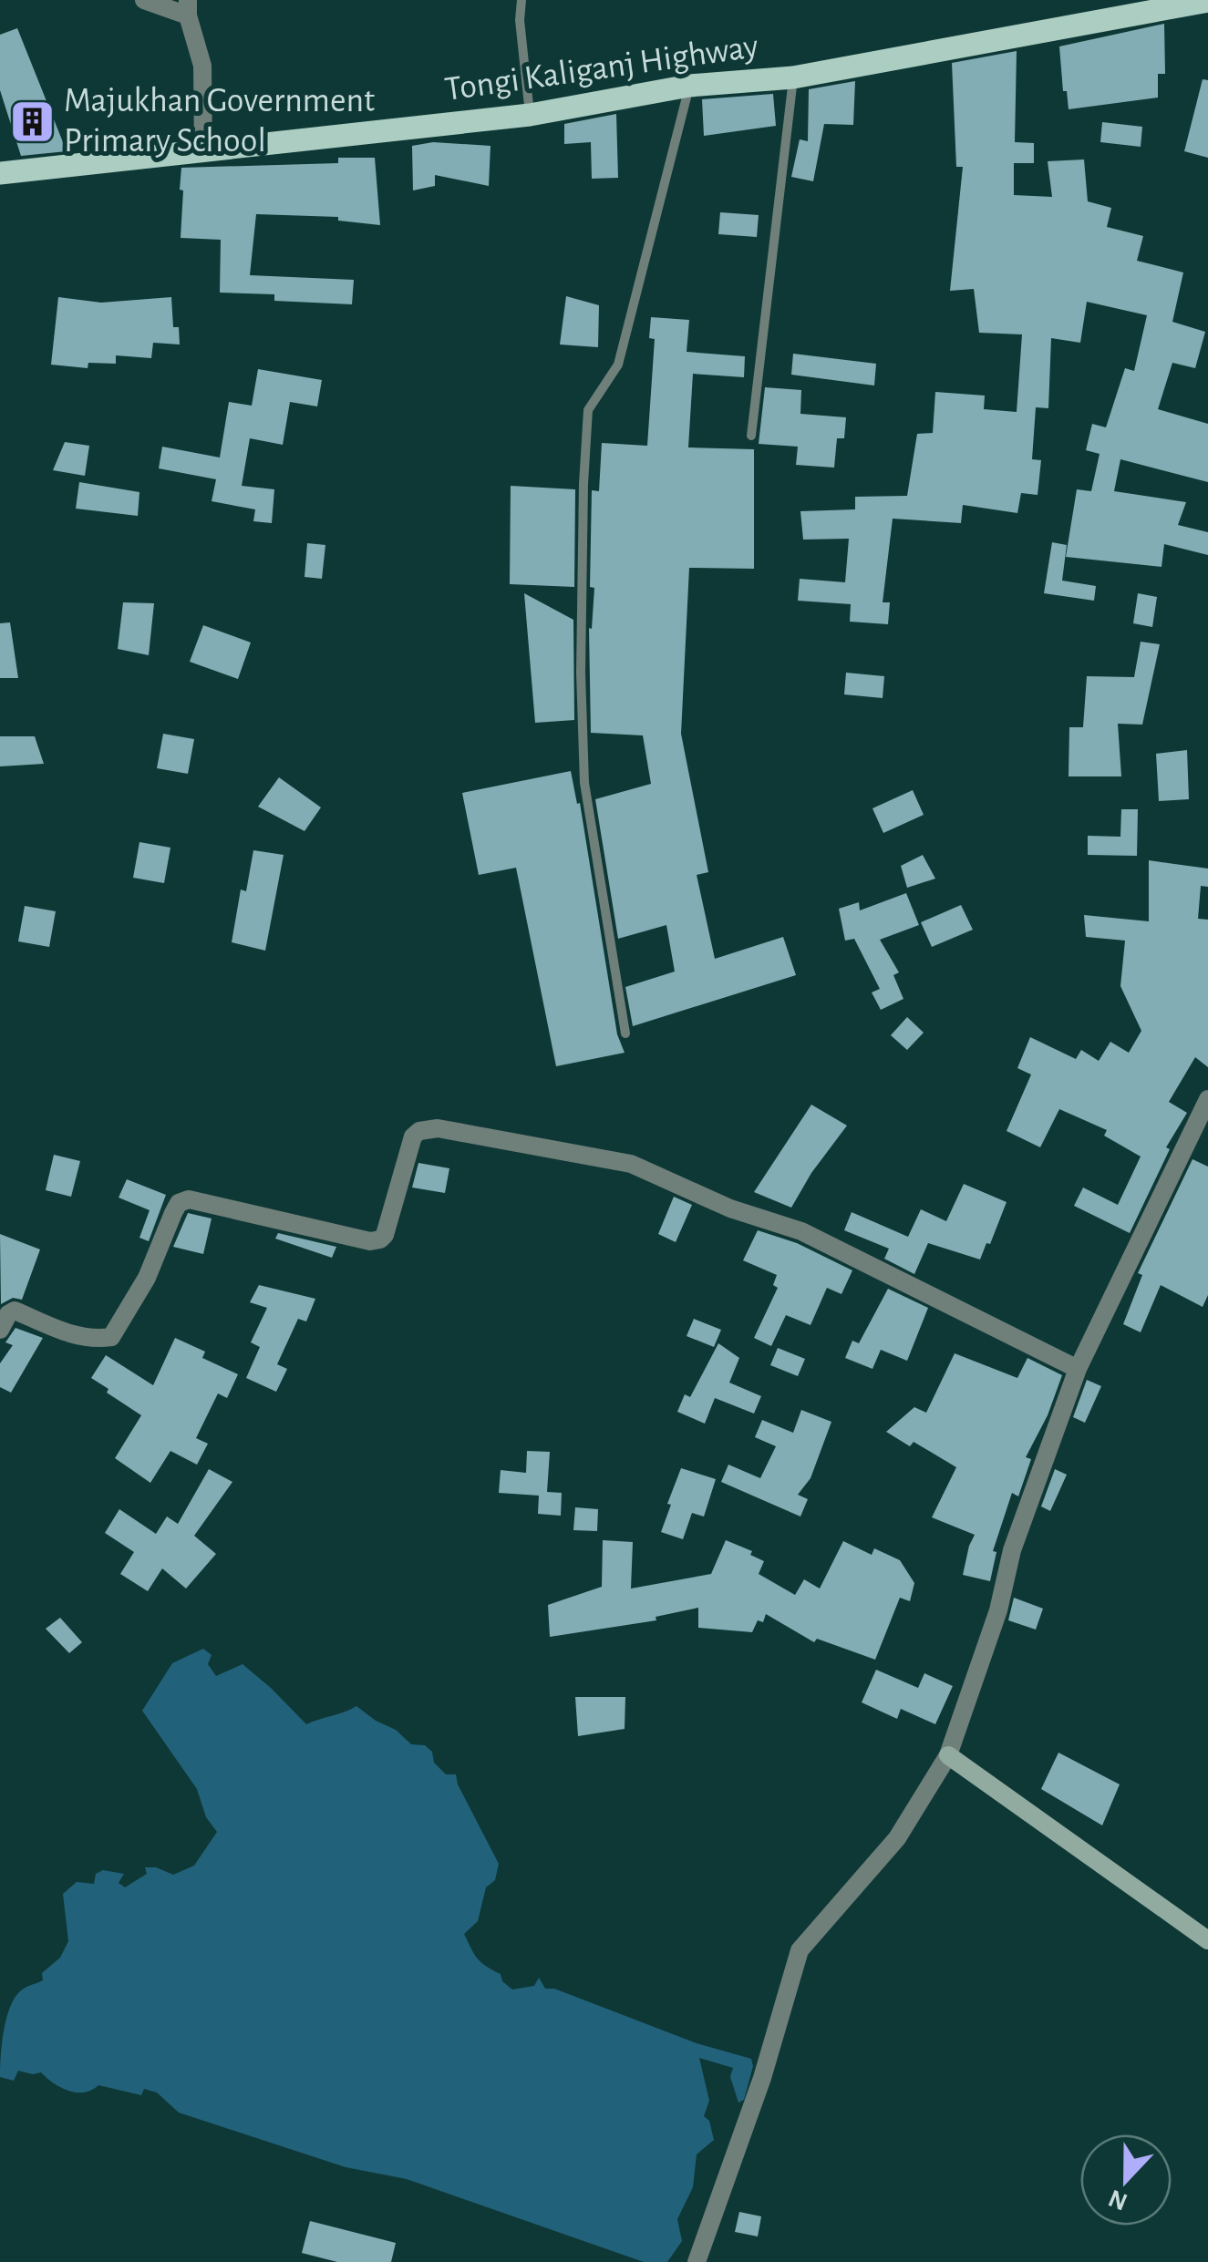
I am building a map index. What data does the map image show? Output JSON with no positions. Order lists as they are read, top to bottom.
{
  "streets": {
    "main road": ["Tongi Kaliganj Highway"]
  },
  "places": {
    "building": ["Majukhan Government Primary School"]
  },
  "north": "bottom"
}
